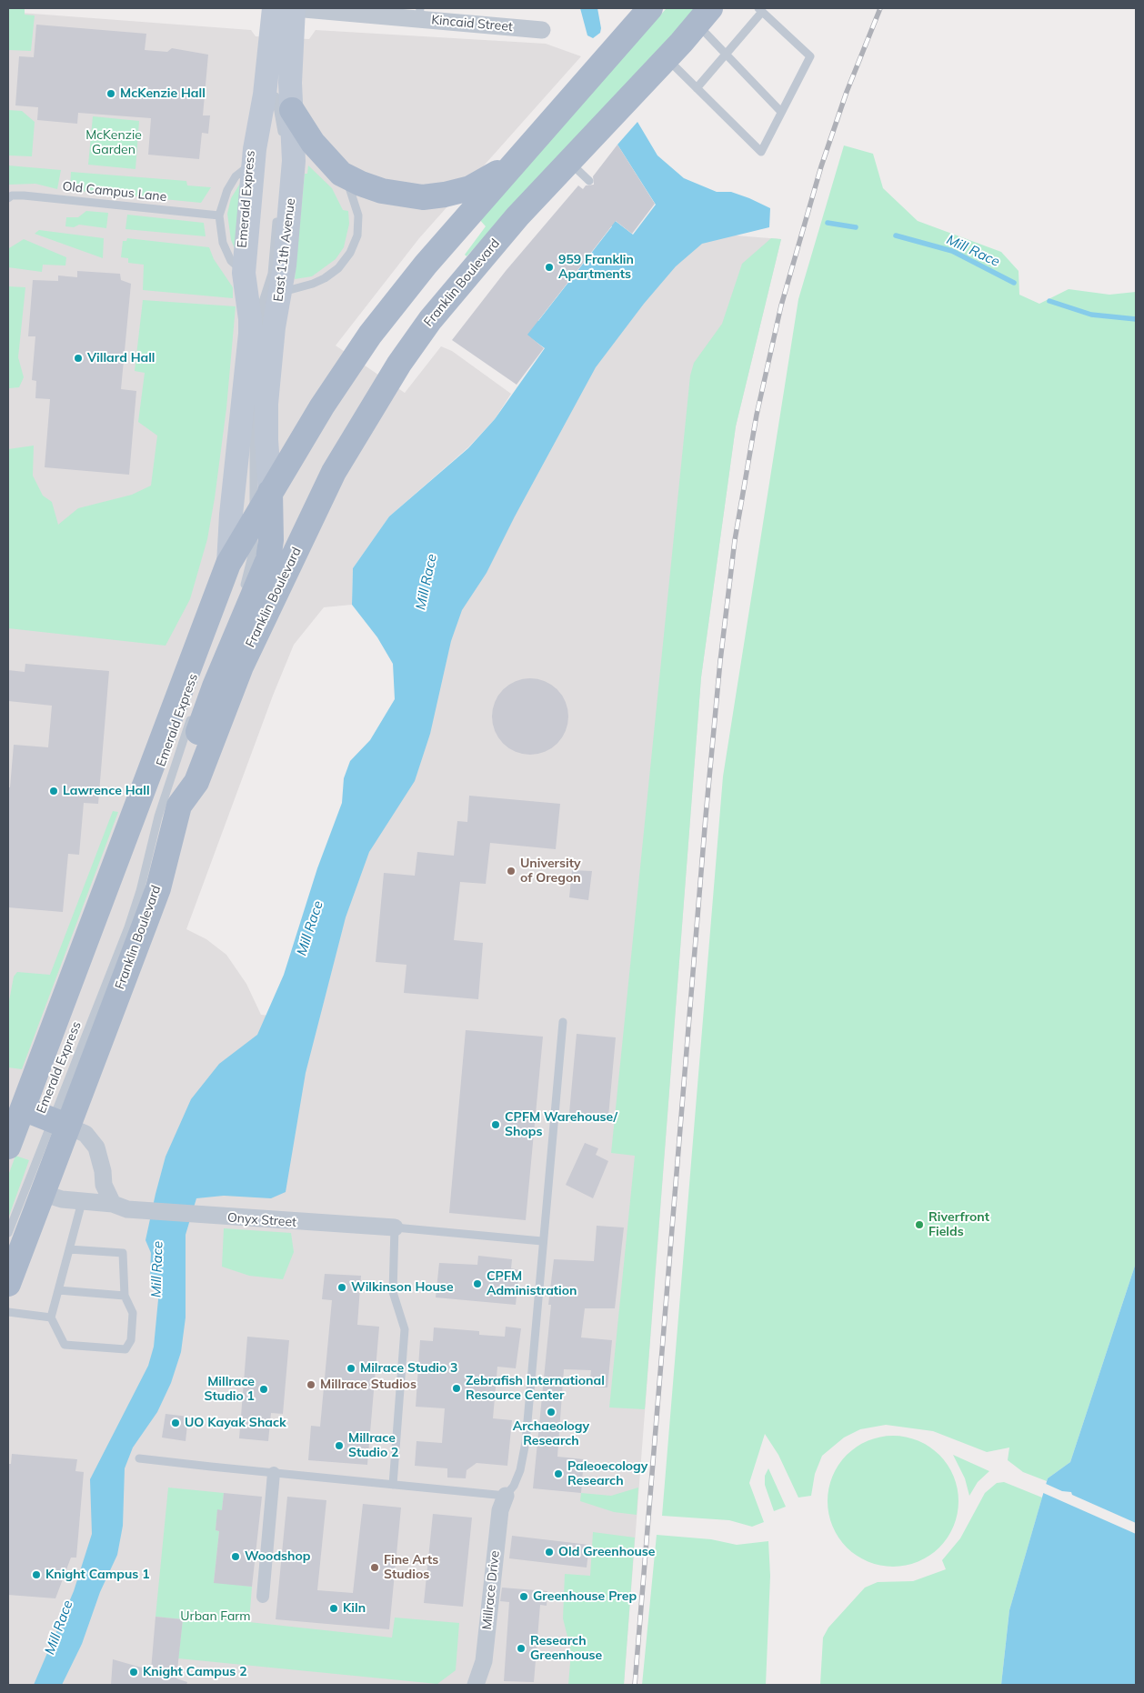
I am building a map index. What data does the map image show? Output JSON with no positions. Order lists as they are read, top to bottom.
{
  "streets": {
    "main road": ["East 11th Avenue", "Franklin Boulevard"],
    "street": ["Kincaid Street", "Onyx Street", "Millrace Drive"],
    "lane": ["Old Campus Lane", "Emerald Express"]
  },
  "crossings": [
    ["Kincaid Street", "East 11th Avenue"],
    ["Emerald Express", "East 11th Avenue"],
    ["Emerald Express", "Franklin Boulevard"],
    ["Franklin Boulevard", "Onyx Street"]
  ],
  "water": ["Mill Race"],
  "parks": ["McKenzie Garden", "Urban Farm"],
  "places": [
    "McKenzie Hall",
    "959 Franklin Apartments",
    "Villard Hall",
    "Lawrence Hall",
    "University of Oregon",
    "CPFM Warehouse/ Shops",
    "Riverfront Fields",
    "CPFM Administration",
    "Wilkinson House",
    "Milrace Studio 3",
    "Millrace Studios",
    "Zebrafish International Resource Center",
    "Millrace Studio 1",
    "Archaeology Research",
    "UO Kayak Shack",
    "Millrace Studio 2",
    "Paleoecology Research",
    "Old Greenhouse",
    "Woodshop",
    "Fine Arts Studios",
    "Knight Campus 1",
    "Greenhouse Prep",
    "Kiln",
    "Research Greenhouse",
    "Knight Campus 2"
  ]
}
